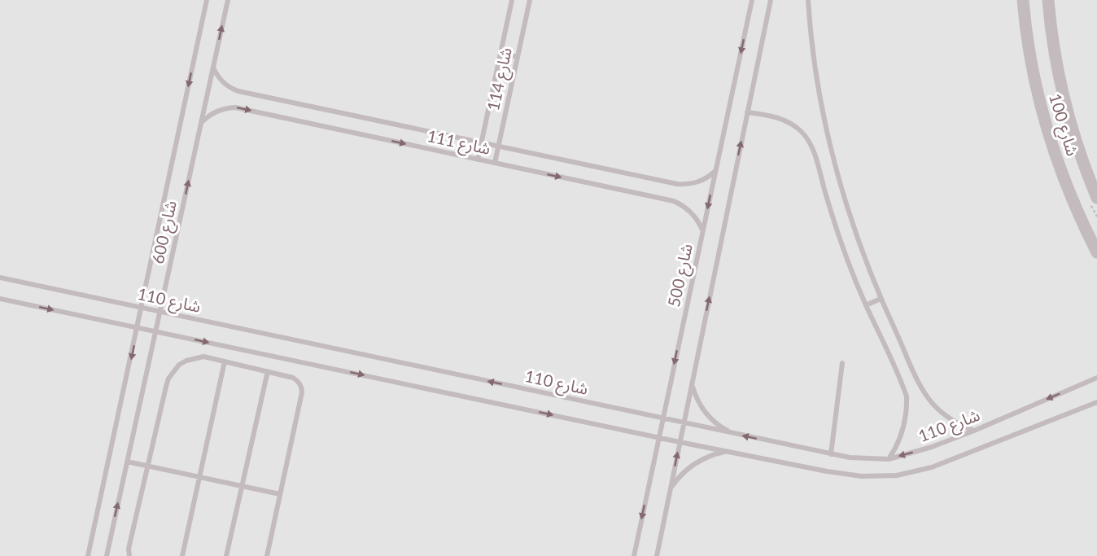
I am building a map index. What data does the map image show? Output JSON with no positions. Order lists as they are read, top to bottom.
{
  "streets": {
    "street": ["شارع 100"],
    "lane": [
      "شارع 114",
      "شارع 111",
      "شارع 600",
      "شارع 500",
      "شارع 110"
    ]
  },
  "crossings": [
    ["شارع 114", "شارع 111"],
    ["شارع 111", "شارع 600"],
    ["شارع 111", "شارع 500"],
    ["شارع 600", "شارع 110"],
    ["شارع 500", "شارع 110"]
  ]
}
